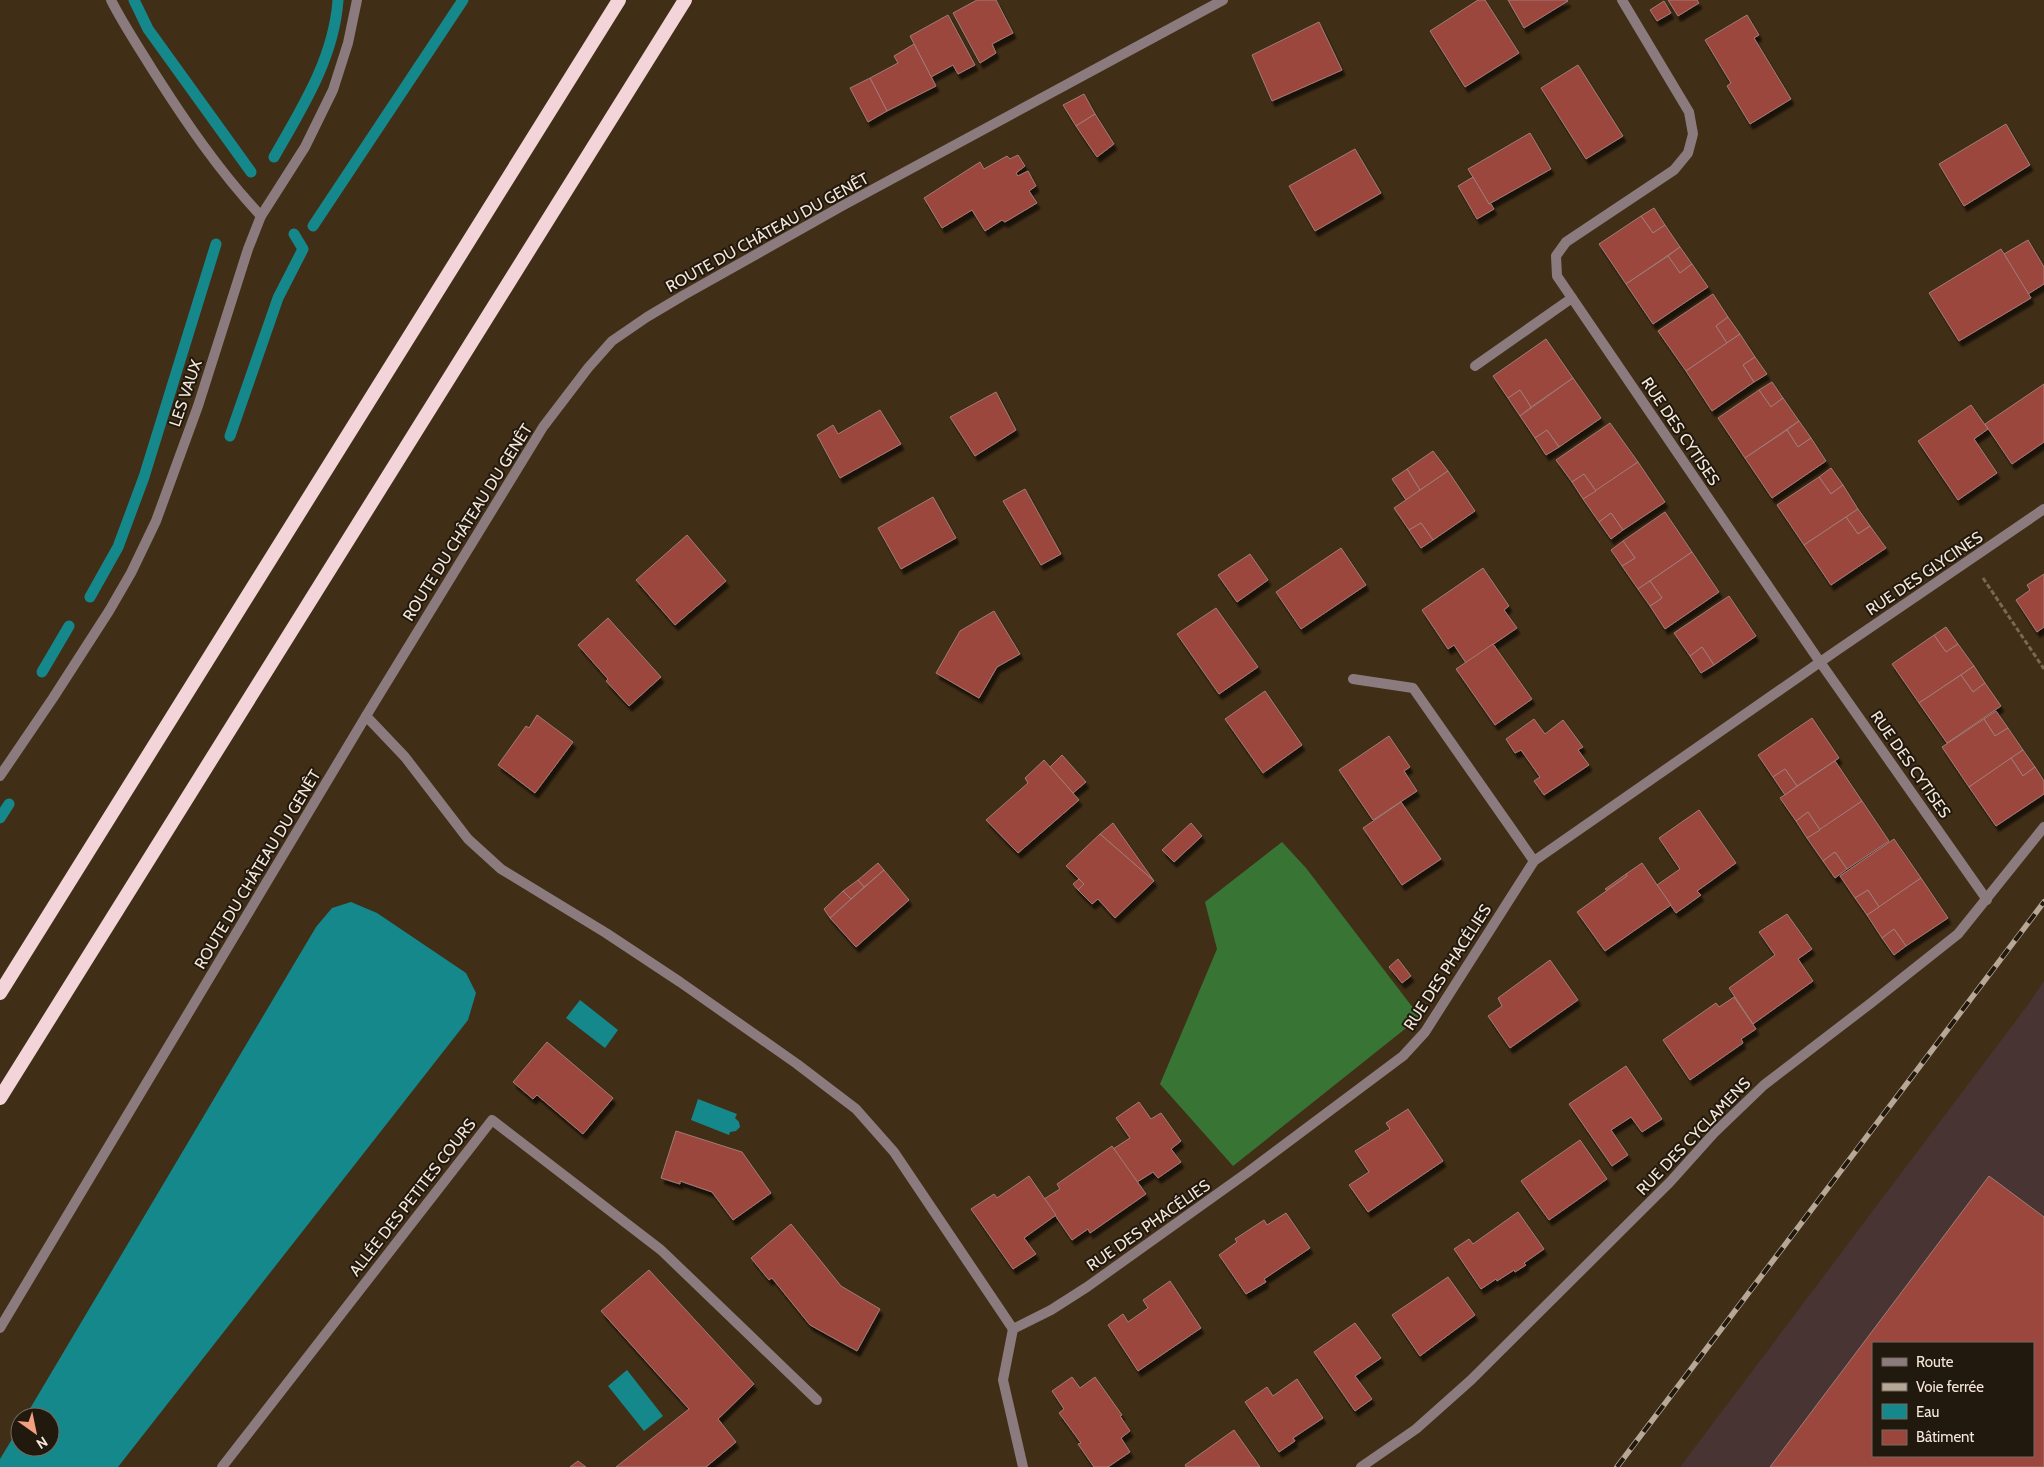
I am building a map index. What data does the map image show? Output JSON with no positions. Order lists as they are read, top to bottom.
{
  "streets": {
    "street": [
      "ROUTE DU CHÂTEAU DU GENÊT",
      "LES VAUX",
      "RUE DES CYTISES",
      "RUE DES GLYCINES",
      "RUE DES PHACÉLIES",
      "RUE DES CYCLAMENS",
      "ALLÉE DES PETITES COURS"
    ]
  },
  "crossings": [
    ["RUE DES CYTISES", "RUE DES GLYCINES"],
    ["RUE DES CYTISES", "RUE DES PHACÉLIES"],
    ["RUE DES CYTISES", "RUE DES CYCLAMENS"],
    ["RUE DES GLYCINES", "RUE DES PHACÉLIES"]
  ],
  "legend": [
    "Route",
    "Voie ferrée",
    "Eau",
    "Bâtiment"
  ],
  "north": "bottom right"
}
